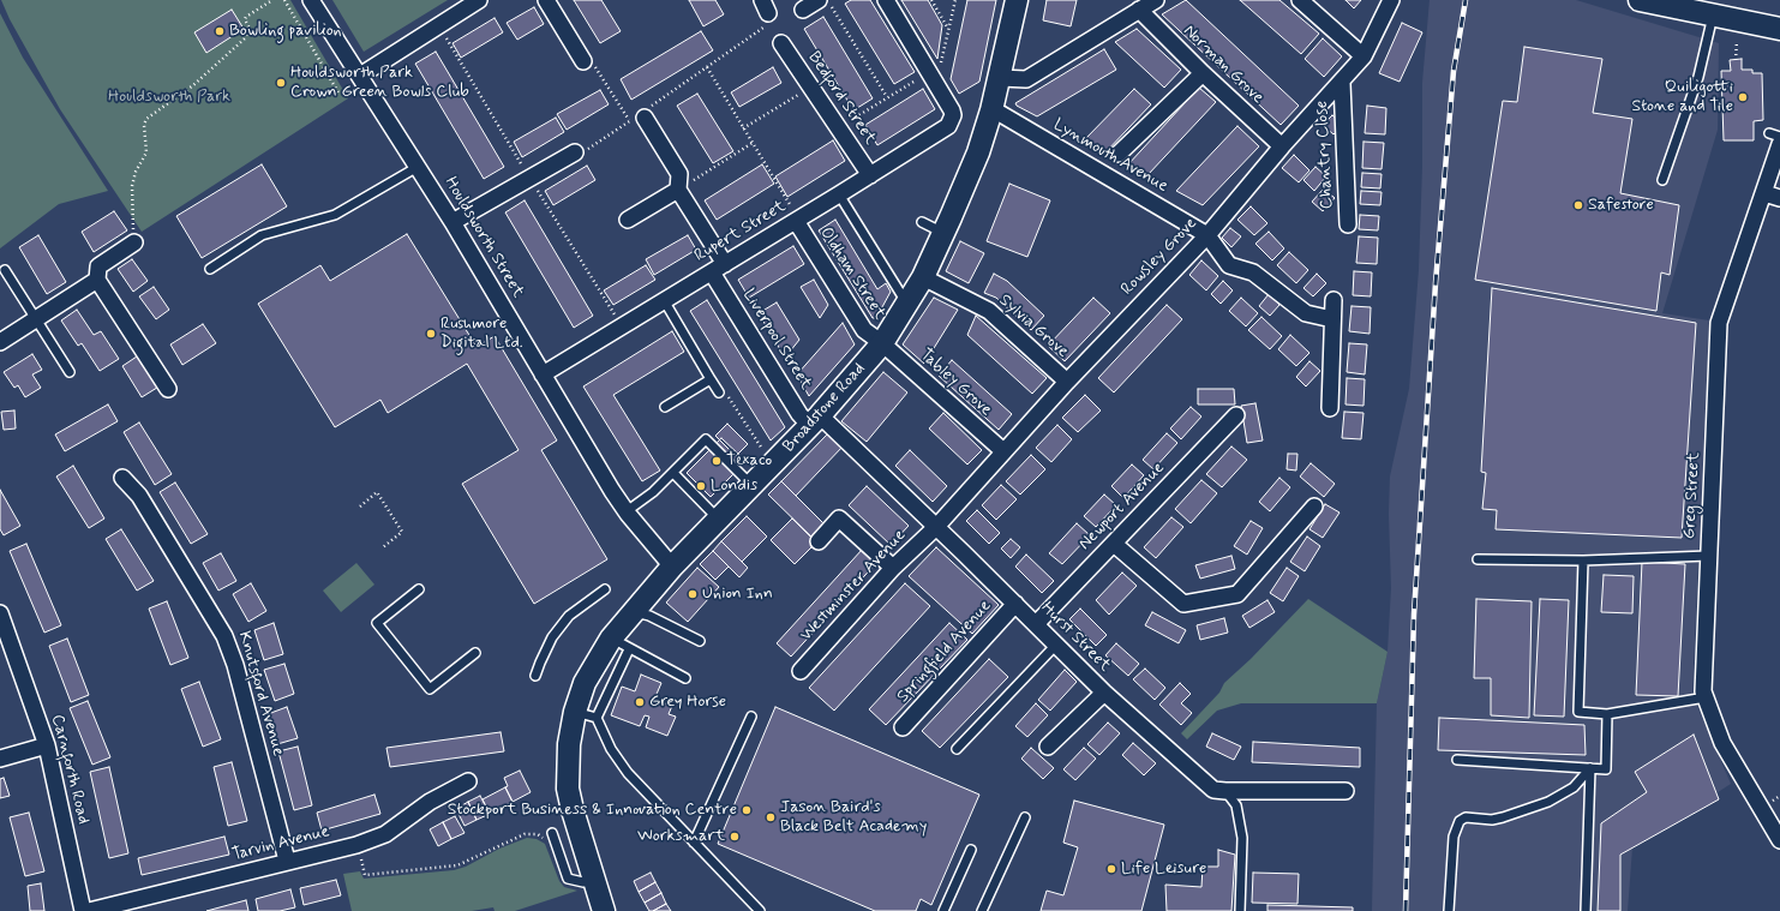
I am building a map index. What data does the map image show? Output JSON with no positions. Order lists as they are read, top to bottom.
{
  "streets": {
    "main road": ["Broadstone Road"],
    "street": [
      "Norman Grove",
      "Bedford Street",
      "Chantry Close",
      "Lynmouth Avenue",
      "Rupert Street",
      "Houldsworth Street",
      "Rowsley Grove",
      "Oldham Street",
      "Sylvia Grove",
      "Liverpool Street",
      "Tabley Grove",
      "Greg Street",
      "Newport Avenue",
      "Westminster Avenue",
      "Hurst Street",
      "Springfield Avenue",
      "Knutsford Avenue",
      "Carnforth Road",
      "Tarvin Avenue"
    ]
  },
  "crossings": [
    ["Norman Grove", "Rowsley Grove"],
    ["Bedford Street", "Rupert Street"],
    ["Chantry Close", "Rowsley Grove"],
    ["Lynmouth Avenue", "Rowsley Grove"],
    ["Lynmouth Avenue", "Broadstone Road"],
    ["Rupert Street", "Houldsworth Street"],
    ["Rupert Street", "Oldham Street"],
    ["Rupert Street", "Liverpool Street"],
    ["Houldsworth Street", "Broadstone Road"],
    ["Rowsley Grove", "Sylvia Grove"],
    ["Rowsley Grove", "Tabley Grove"],
    ["Rowsley Grove", "Westminster Avenue"],
    ["Rowsley Grove", "Hurst Street"],
    ["Oldham Street", "Tabley Grove"],
    ["Oldham Street", "Broadstone Road"],
    ["Sylvia Grove", "Broadstone Road"],
    ["Liverpool Street", "Broadstone Road"],
    ["Liverpool Street", "Hurst Street"],
    ["Tabley Grove", "Broadstone Road"],
    ["Broadstone Road", "Hurst Street"],
    ["Newport Avenue", "Hurst Street"],
    ["Westminster Avenue", "Hurst Street"],
    ["Hurst Street", "Springfield Avenue"],
    ["Knutsford Avenue", "Tarvin Avenue"]
  ],
  "parks": ["Houldsworth Park"],
  "places": [
    "Bowling pavilion",
    "Houldsworth Park Crown Green Bowls Club",
    "Quiligotti Stone and Tile",
    "Safestore",
    "Rushmore Digital Ltd.",
    "Texaco",
    "Londis",
    "Union Inn",
    "Grey Horse",
    "Stockport Business & Innovation Centre",
    "Jason Baird's Black Belt Academy",
    "Worksmart",
    "Life Leisure"
  ]
}
